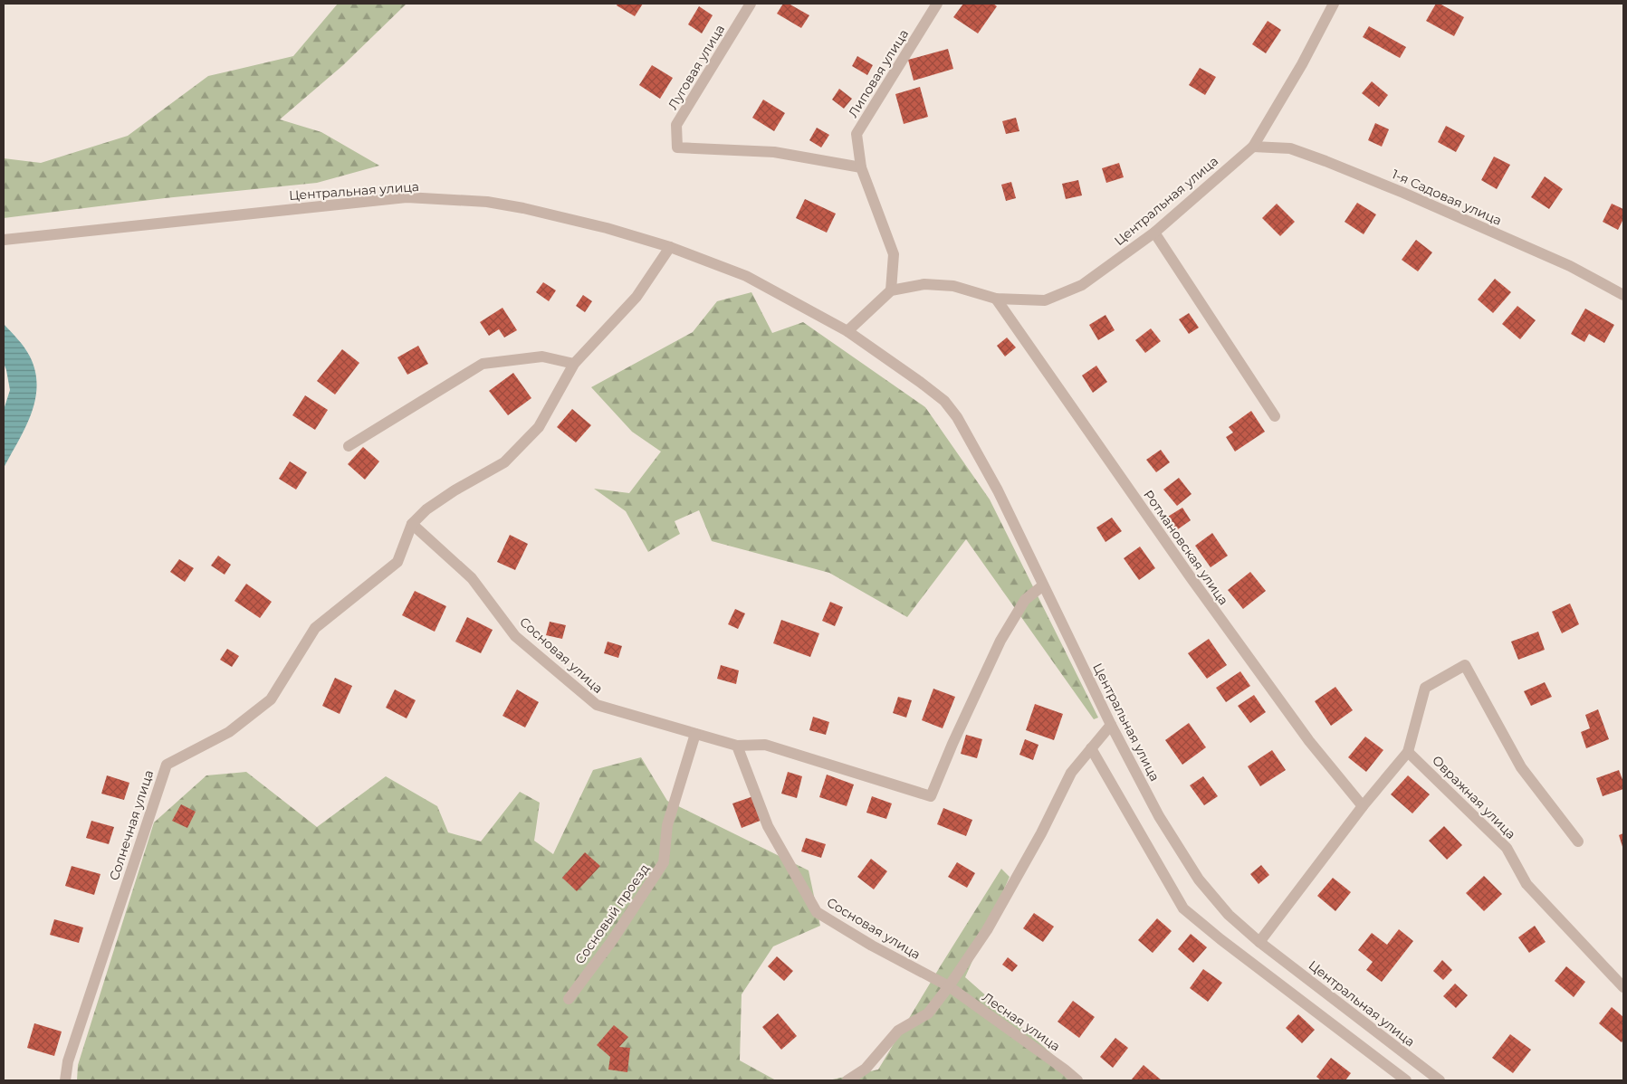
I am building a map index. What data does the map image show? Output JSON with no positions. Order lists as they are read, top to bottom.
{
  "streets": {
    "street": [
      "Луговая улица",
      "Липовая улица",
      "Центральная улица",
      "1-я Садовая улица",
      "Ротмановская улица",
      "Сосновая улица",
      "Овражная улица",
      "Солнечная улица",
      "Сосновый проезд",
      "Лесная улица"
    ]
  },
  "crossings": [
    ["Луговая улица", "Липовая улица"],
    ["Липовая улица", "Центральная улица"],
    ["Центральная улица", "1-я Садовая улица"],
    ["Центральная улица", "Ротмановская улица"],
    ["Центральная улица", "Солнечная улица"],
    ["Сосновая улица", "Солнечная улица"],
    ["Сосновая улица", "Сосновый проезд"],
    ["Сосновая улица", "Лесная улица"]
  ]
}
